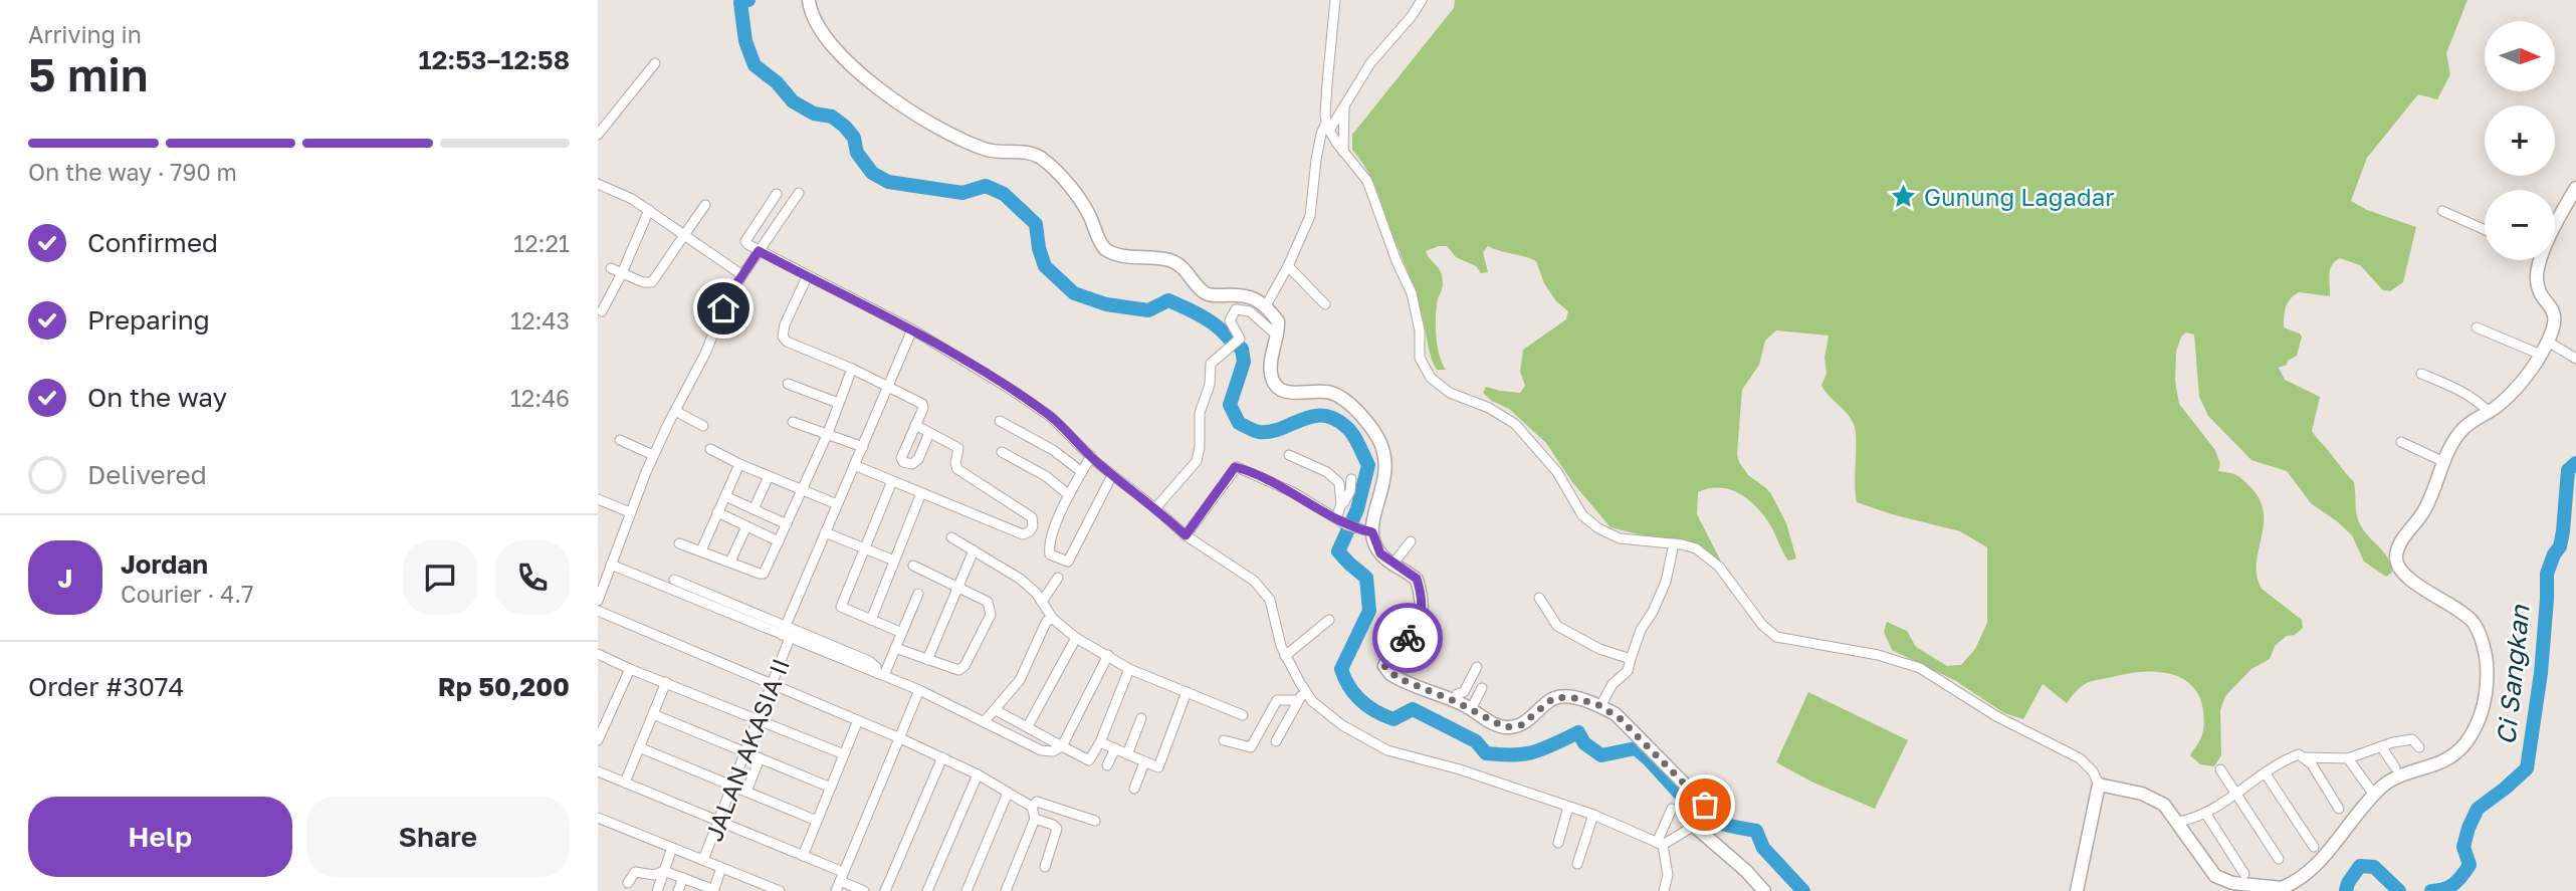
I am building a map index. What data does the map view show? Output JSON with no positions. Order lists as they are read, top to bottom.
{
  "streets": {
    "street": ["JALAN AKASIA II"]
  },
  "water": ["Ci Sangkan"],
  "places": {
    "place": ["Gunung Lagadar"]
  },
  "north": "right",
  "page": {
    "heading": ["5 min", "Arriving in", "12:53–12:58"],
    "panel": [
      "Jordan",
      "Courier · 4.7",
      "Order #3074",
      "Rp 50,200"
    ],
    "map_buttons": ["+", "−"],
    "bar": "On the way · 790 m",
    "list": [
      ["Confirmed", "12:21"],
      ["Preparing", "12:43"],
      ["On the way", "12:46"],
      "Delivered"
    ],
    "round": "J",
    "buttons": ["Help", "Share"]
  }
}
